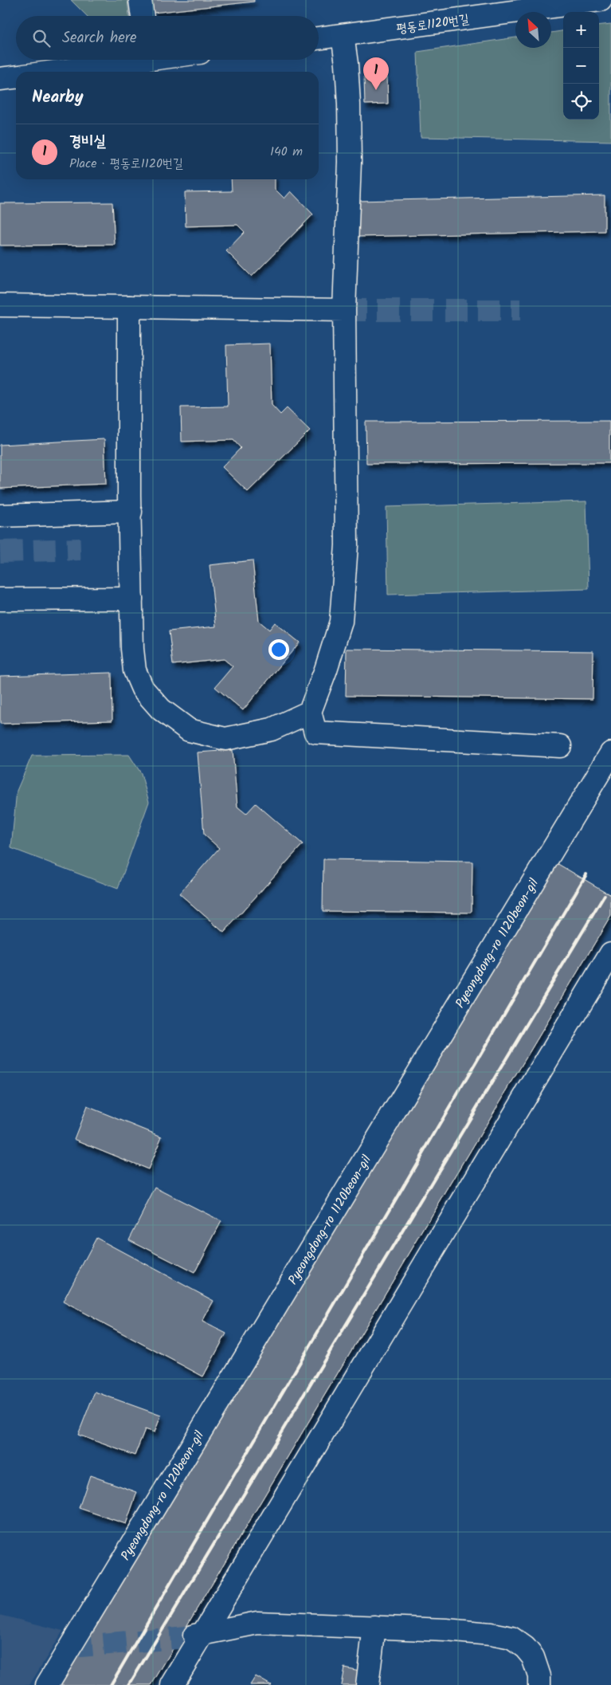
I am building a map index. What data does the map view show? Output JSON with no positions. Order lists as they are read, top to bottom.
{
  "streets": {
    "street": ["평동로1120번길", "Pyeongdong-ro 1120beon-gil"]
  },
  "north": "top left",
  "page": {
    "map_buttons": ["+", "−"],
    "search": "Search here",
    "pins": "1",
    "heading": "Nearby",
    "list": [
      {
        "mark": "1",
        "name": "경비실",
        "note": "Place · 평동로1120번길",
        "value": "140 m"
      }
    ]
  }
}
